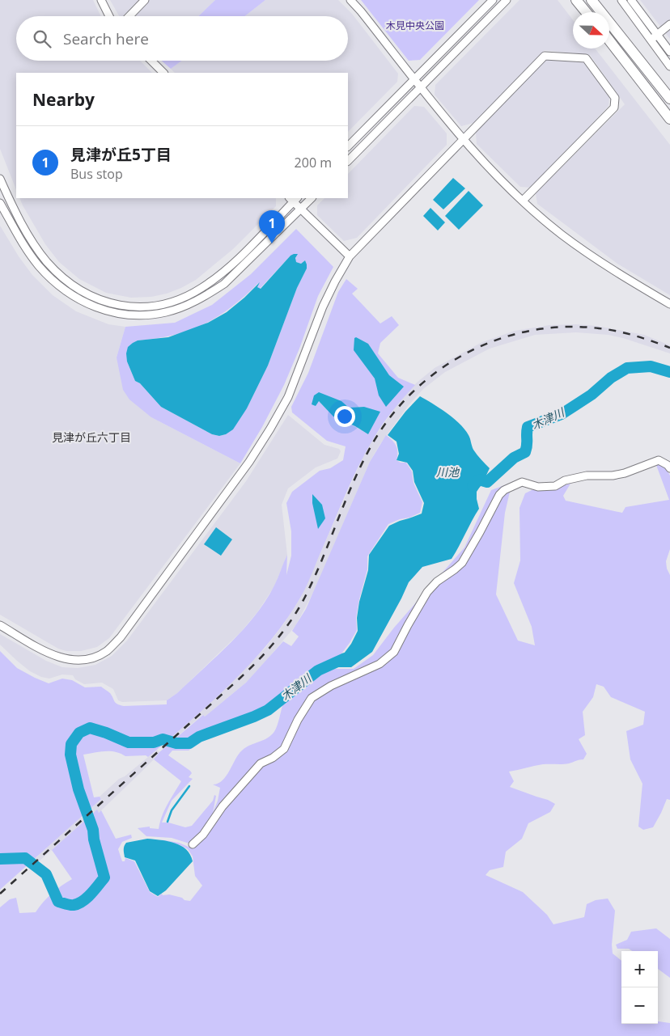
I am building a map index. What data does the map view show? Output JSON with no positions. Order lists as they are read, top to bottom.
{
  "districts": ["見津が丘六丁目"],
  "water": ["木津川", "川池"],
  "parks": ["木見中央公園"],
  "north": "right",
  "page": {
    "search": "Search here",
    "heading": "Nearby",
    "list": [
      {
        "mark": "1",
        "name": "見津が丘5丁目",
        "note": "Bus stop",
        "value": "200 m"
      }
    ],
    "pins": "1",
    "map_buttons": ["+", "−"]
  }
}
